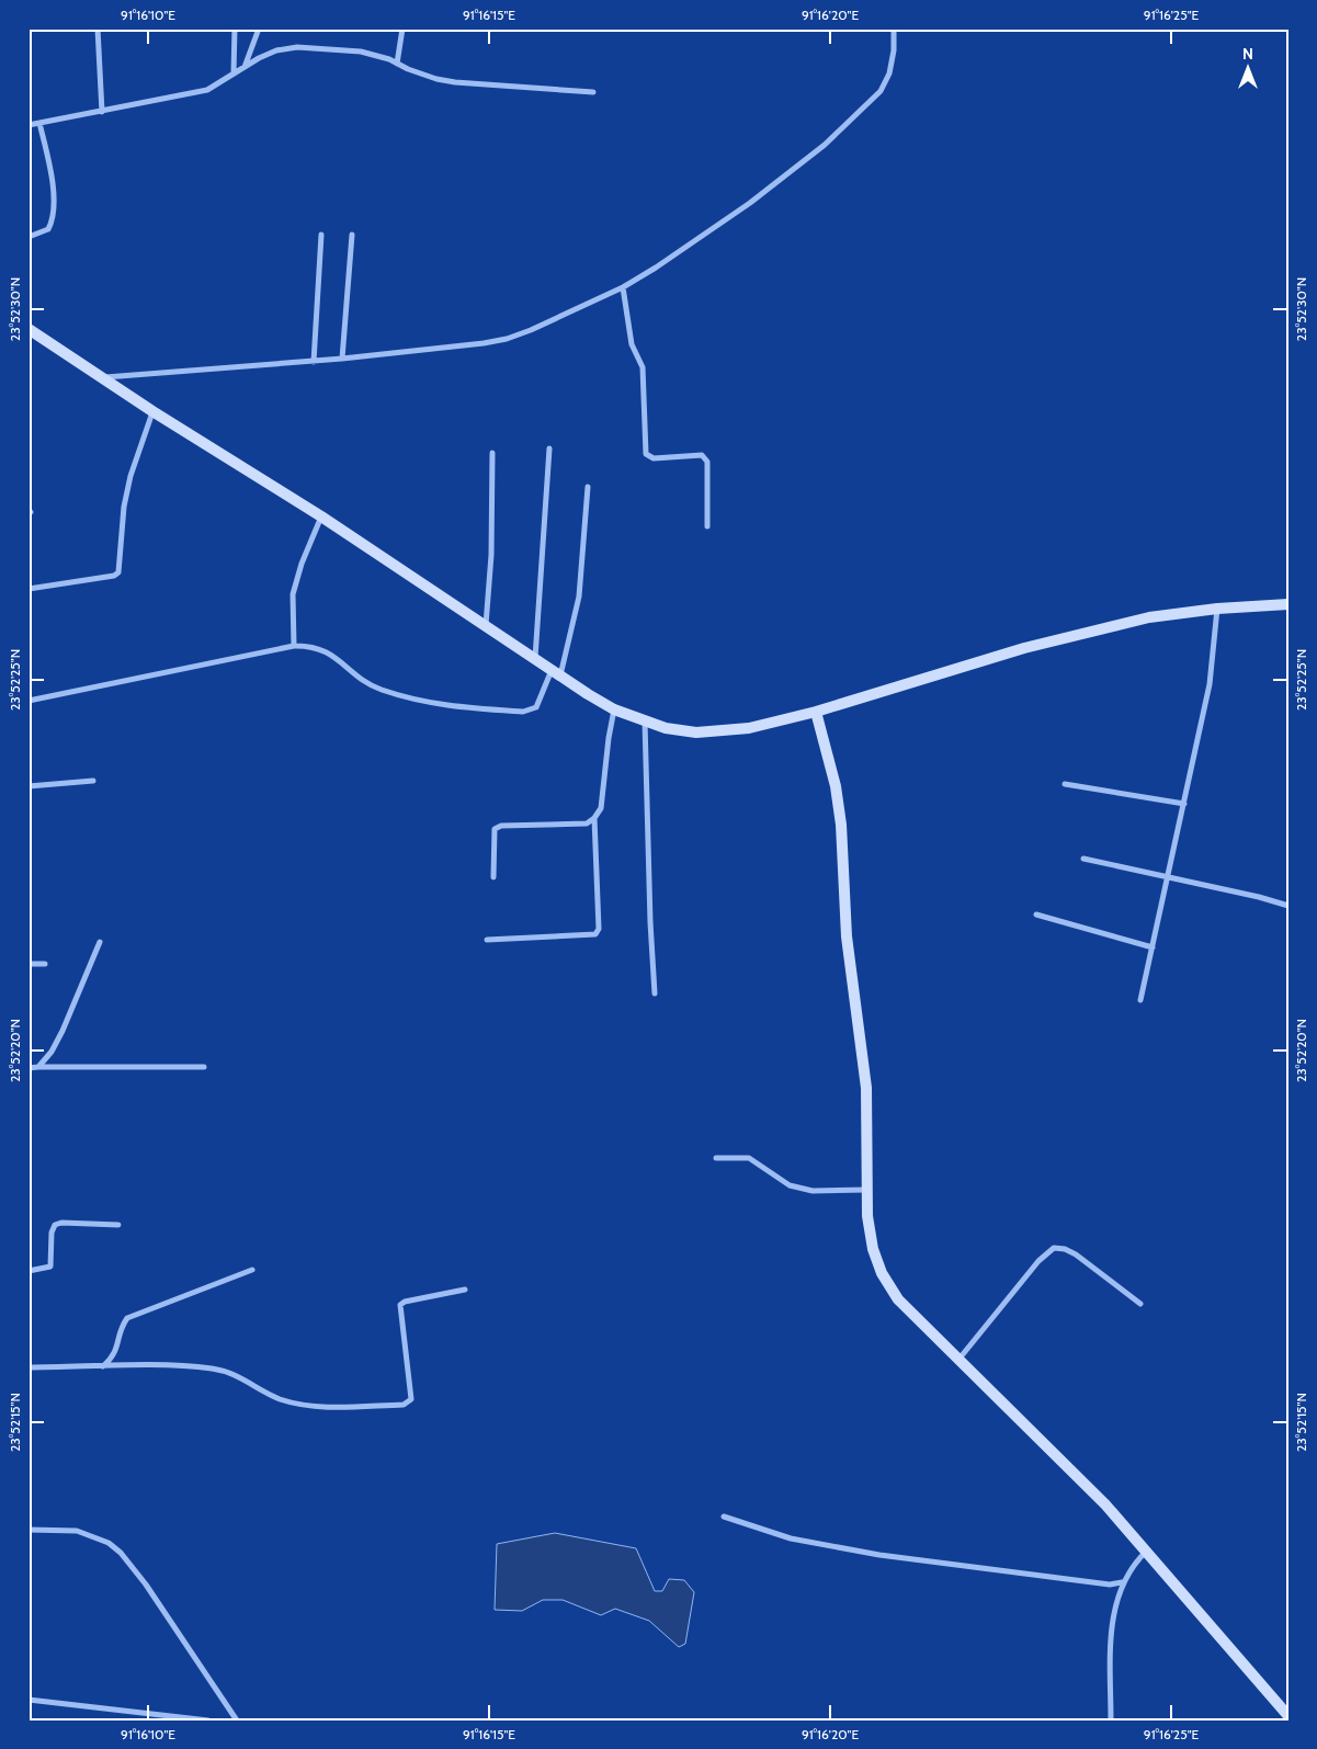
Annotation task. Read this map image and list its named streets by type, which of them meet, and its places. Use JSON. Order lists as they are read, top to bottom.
{
  "north": "top",
  "coordinates": [
    "91°16'10\"E",
    "91°16'15\"E",
    "91°16'20\"E",
    "91°16'25\"E",
    "23°52'30\"N",
    "23°52'25\"N",
    "23°52'20\"N",
    "23°52'15\"N"
  ]
}
